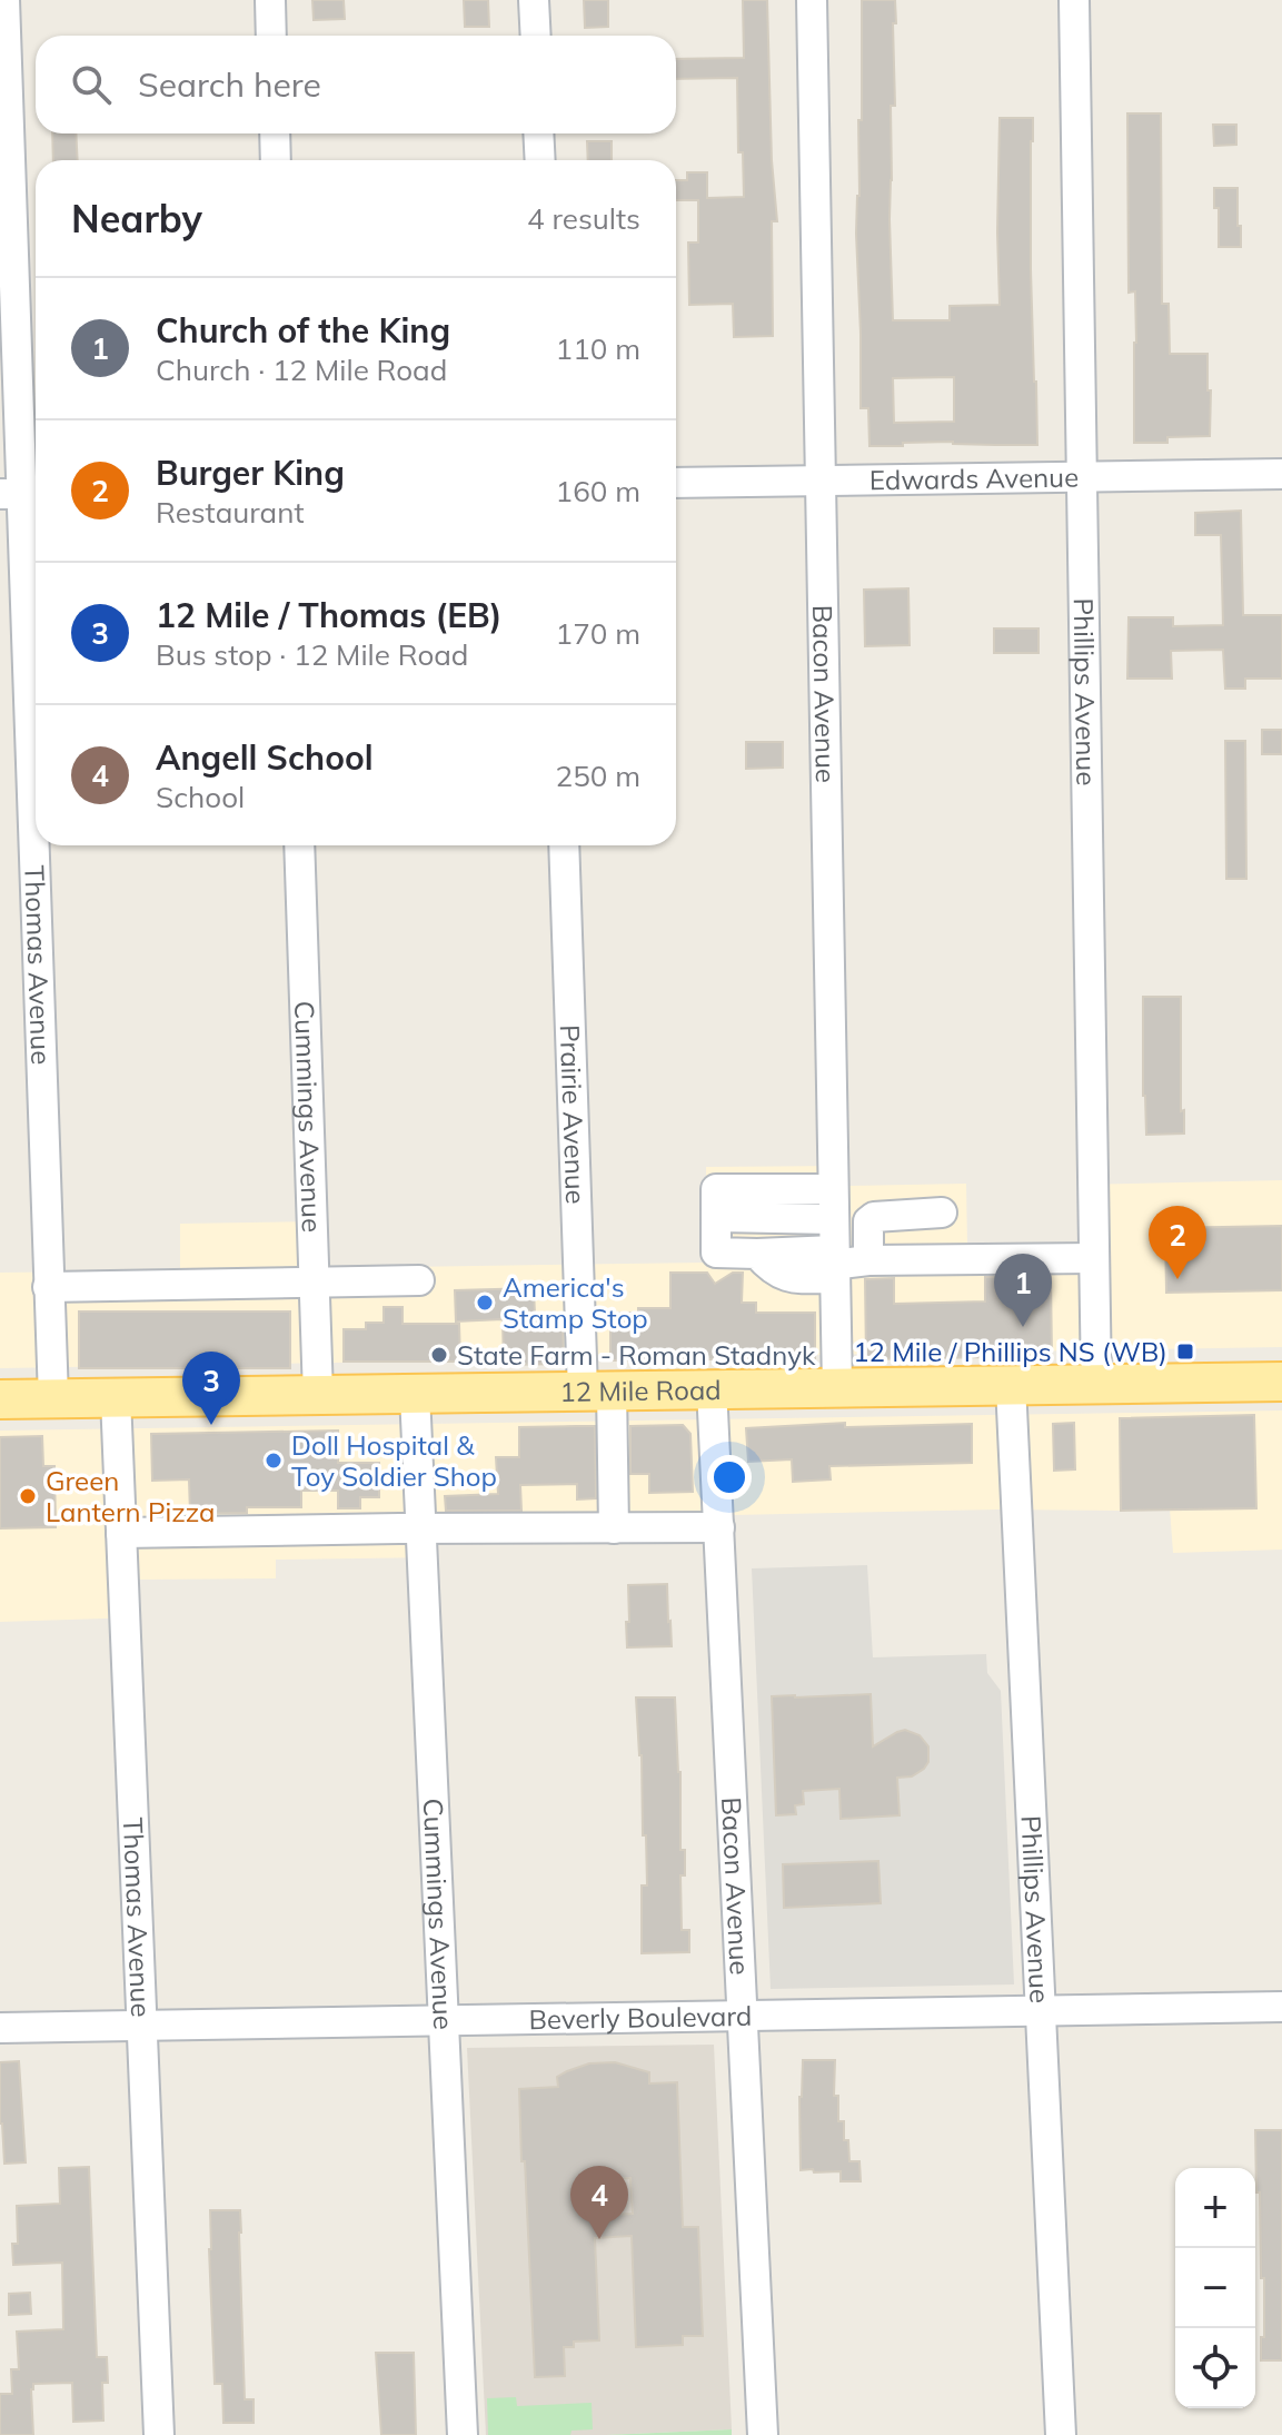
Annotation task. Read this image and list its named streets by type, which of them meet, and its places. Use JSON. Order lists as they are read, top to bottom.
{
  "streets": {
    "main road": ["12 Mile Road"],
    "street": [
      "Edwards Avenue",
      "Phillips Avenue",
      "Bacon Avenue",
      "Thomas Avenue",
      "Prairie Avenue",
      "Cummings Avenue",
      "Beverly Boulevard"
    ]
  },
  "crossings": [
    ["Edwards Avenue", "Phillips Avenue"],
    ["Edwards Avenue", "Bacon Avenue"],
    ["Phillips Avenue", "12 Mile Road"],
    ["Phillips Avenue", "Beverly Boulevard"],
    ["Bacon Avenue", "12 Mile Road"],
    ["Bacon Avenue", "Beverly Boulevard"],
    ["Thomas Avenue", "12 Mile Road"],
    ["Thomas Avenue", "Beverly Boulevard"],
    ["Prairie Avenue", "12 Mile Road"],
    ["Cummings Avenue", "12 Mile Road"],
    ["Cummings Avenue", "Beverly Boulevard"]
  ],
  "places": {
    "other": [
      "America's Stamp Stop",
      "State Farm - Roman Stadnyk",
      "Doll Hospital & Toy Soldier Shop",
      "Green Lantern Pizza"
    ],
    "transit": ["12 Mile / Phillips NS (WB)"]
  },
  "page": {
    "search": "Search here",
    "heading": ["Nearby", "4 results"],
    "list": [
      {
        "mark": "1",
        "name": "Church of the King",
        "note": "Church · 12 Mile Road",
        "value": "110 m"
      },
      {
        "mark": "2",
        "name": "Burger King",
        "note": "Restaurant",
        "value": "160 m"
      },
      {
        "mark": "3",
        "name": "12 Mile / Thomas (EB)",
        "note": "Bus stop · 12 Mile Road",
        "value": "170 m"
      },
      {
        "mark": "4",
        "name": "Angell School",
        "note": "School",
        "value": "250 m"
      }
    ],
    "pins": [
      "2",
      "1",
      "3",
      "4"
    ],
    "map_buttons": ["+", "−"]
  }
}
